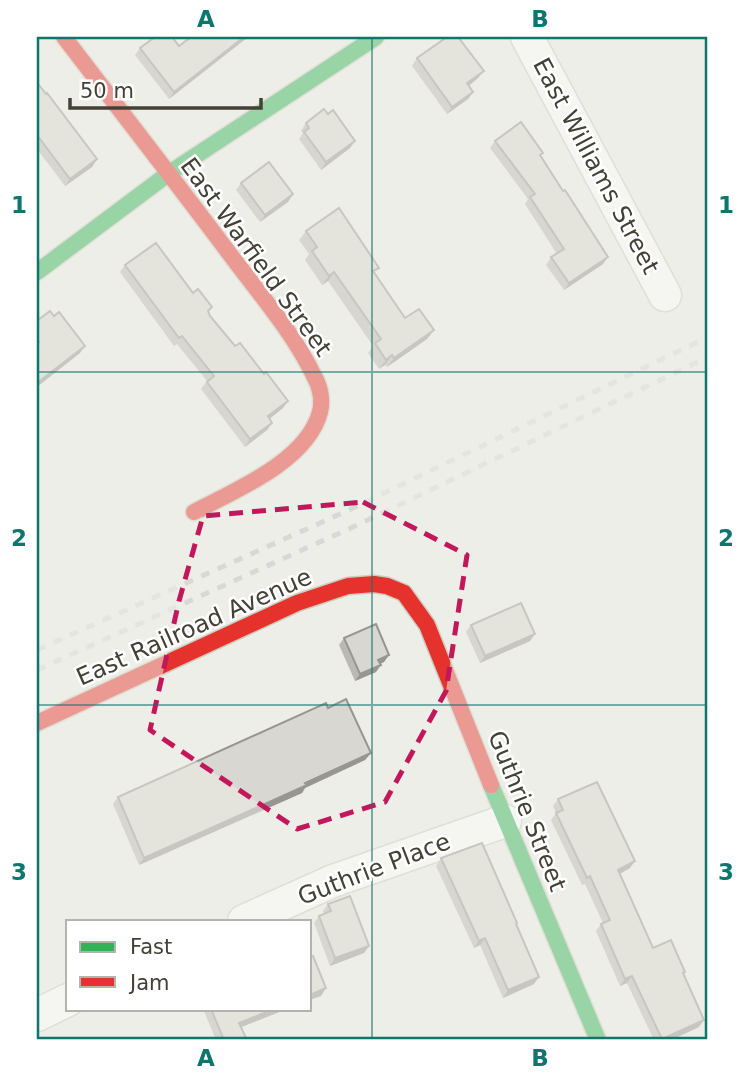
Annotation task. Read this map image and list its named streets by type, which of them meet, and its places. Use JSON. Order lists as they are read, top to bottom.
{
  "streets": {
    "street": [
      "East Williams Street",
      "East Warfield Street",
      "East Railroad Avenue",
      "Guthrie Street",
      "Guthrie Place"
    ]
  },
  "crossings": [
    ["East Railroad Avenue", "Guthrie Street"],
    ["Guthrie Street", "Guthrie Place"]
  ],
  "legend": ["Fast", "Jam"],
  "scale_bar": "50 m",
  "grid": {
    "columns": ["A", "B"],
    "rows": ["1", "2", "3"]
  }
}
